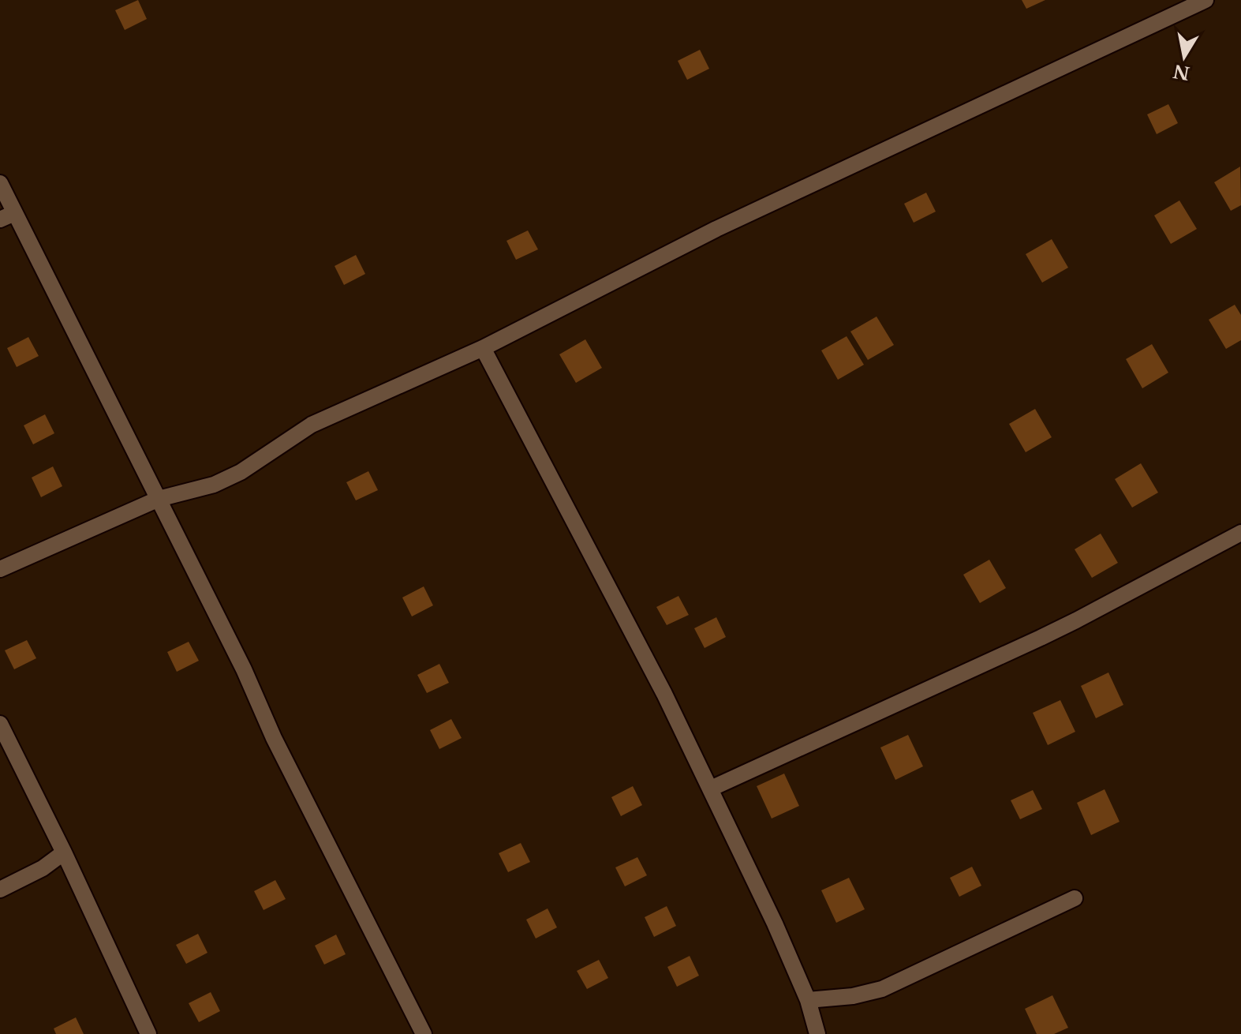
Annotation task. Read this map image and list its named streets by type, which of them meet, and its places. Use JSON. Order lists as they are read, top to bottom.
{
  "north": "bottom"
}
